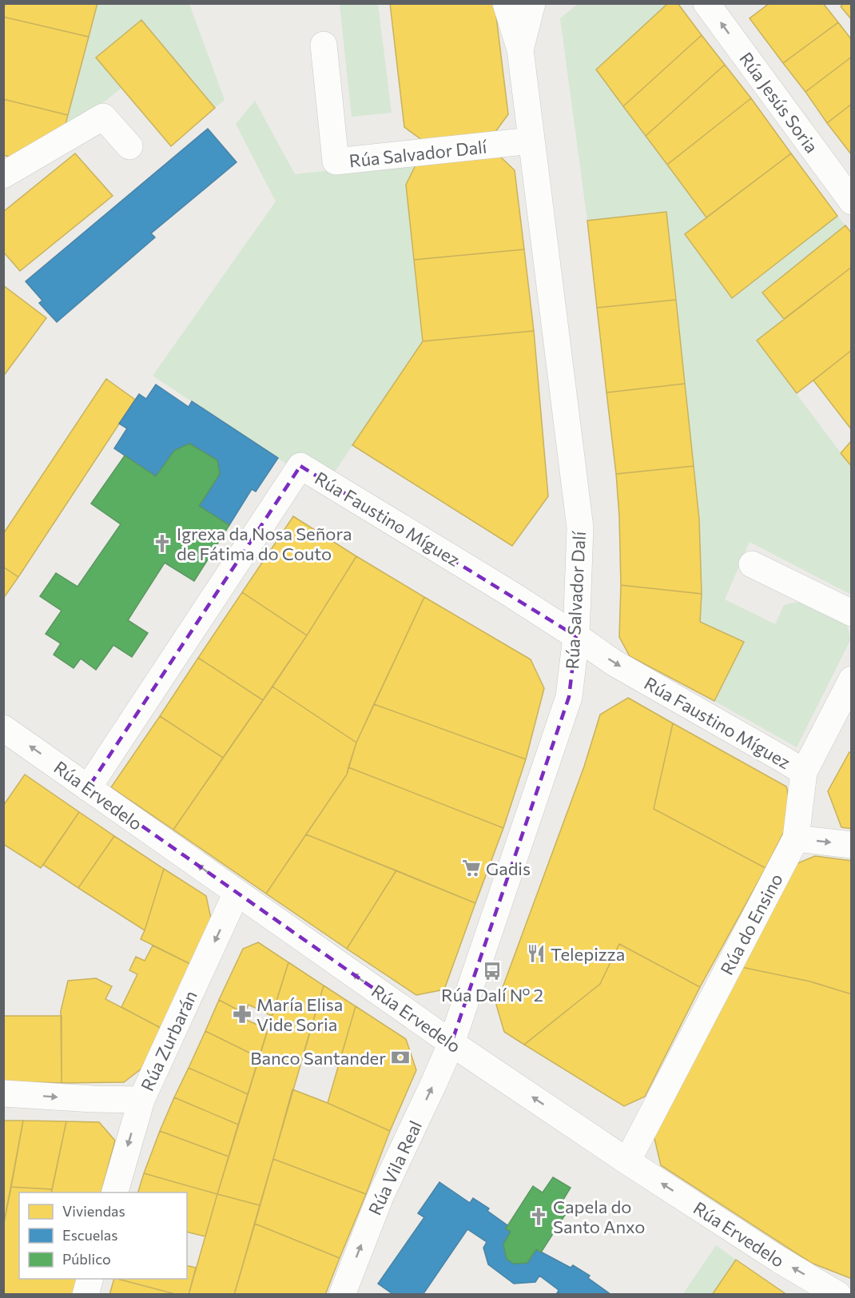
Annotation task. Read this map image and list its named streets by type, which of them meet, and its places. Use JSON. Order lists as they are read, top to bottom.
{
  "streets": {
    "street": [
      "Rúa Jesús Soria",
      "Rúa Salvador Dalí",
      "Rúa Faustino Míguez",
      "Rúa Ervedelo",
      "Rúa do Ensino",
      "Rúa Zurbarán",
      "Rúa Vila Real"
    ]
  },
  "crossings": [
    ["Rúa Salvador Dalí", "Rúa Faustino Míguez"],
    ["Rúa Salvador Dalí", "Rúa Ervedelo"],
    ["Rúa Salvador Dalí", "Rúa Vila Real"],
    ["Rúa Faustino Míguez", "Rúa Ervedelo"],
    ["Rúa Faustino Míguez", "Rúa do Ensino"],
    ["Rúa Ervedelo", "Rúa do Ensino"],
    ["Rúa Ervedelo", "Rúa Zurbarán"],
    ["Rúa Ervedelo", "Rúa Vila Real"]
  ],
  "one_way": [
    "Rúa Jesús Soria",
    "Rúa Ervedelo",
    "Rúa Zurbarán",
    "Rúa Vila Real"
  ],
  "places": {
    "church": ["Igrexa da Nosa Señora de Fátima do Couto", "Capela do Santo Anxo"],
    "supermarket": ["Gadis"],
    "restaurant": ["Telepizza"],
    "bus stop": ["Rúa Dalí Nº 2"],
    "pharmacy": ["María Elisa Vide Soria"],
    "bank": ["Banco Santander"]
  },
  "legend": ["Viviendas", "Escuelas", "Público"]
}
